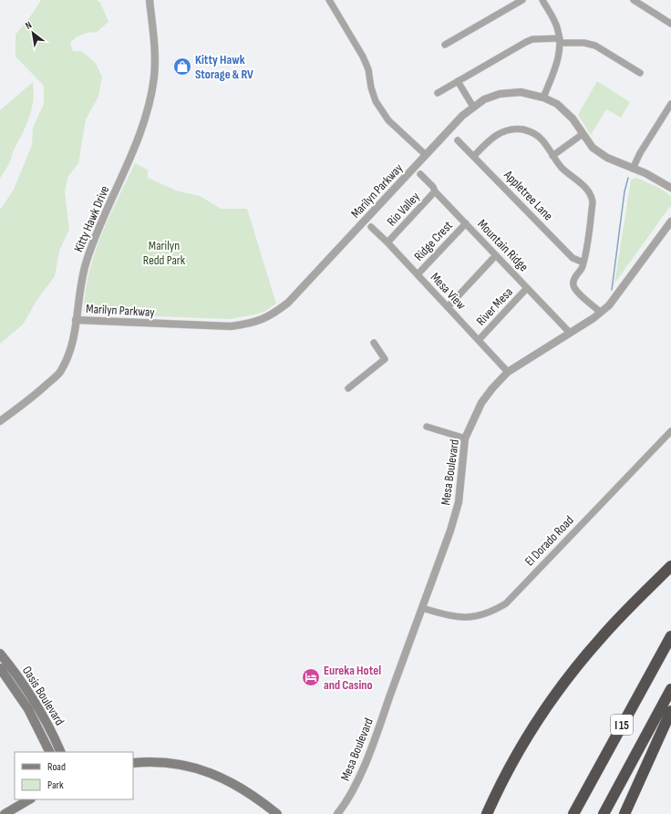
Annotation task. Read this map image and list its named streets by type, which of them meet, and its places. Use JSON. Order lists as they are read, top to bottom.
{
  "streets": {
    "highway": ["I 15"],
    "main road": ["Oasis Boulevard"],
    "street": [
      "Marilyn Parkway",
      "Appletree Lane",
      "Rio Valley",
      "Kitty Hawk Drive",
      "Ridge Crest",
      "Mountain Ridge",
      "Mesa View",
      "River Mesa",
      "Mesa Boulevard",
      "El Dorado Road"
    ]
  },
  "crossings": [
    ["Marilyn Parkway", "Kitty Hawk Drive"],
    ["Rio Valley", "Mountain Ridge"],
    ["Rio Valley", "Mesa View"],
    ["Ridge Crest", "Mountain Ridge"],
    ["Ridge Crest", "Mesa View"],
    ["Mountain Ridge", "River Mesa"],
    ["Mountain Ridge", "Mesa Boulevard"],
    ["Mesa View", "River Mesa"],
    ["Mesa View", "Mesa Boulevard"],
    ["Mesa Boulevard", "El Dorado Road"]
  ],
  "parks": ["Marilyn Redd Park"],
  "places": {
    "shop": ["Kitty Hawk Storage & RV"],
    "hotel": ["Eureka Hotel and Casino"]
  },
  "legend": ["Road", "Park"],
  "north": "top left"
}
